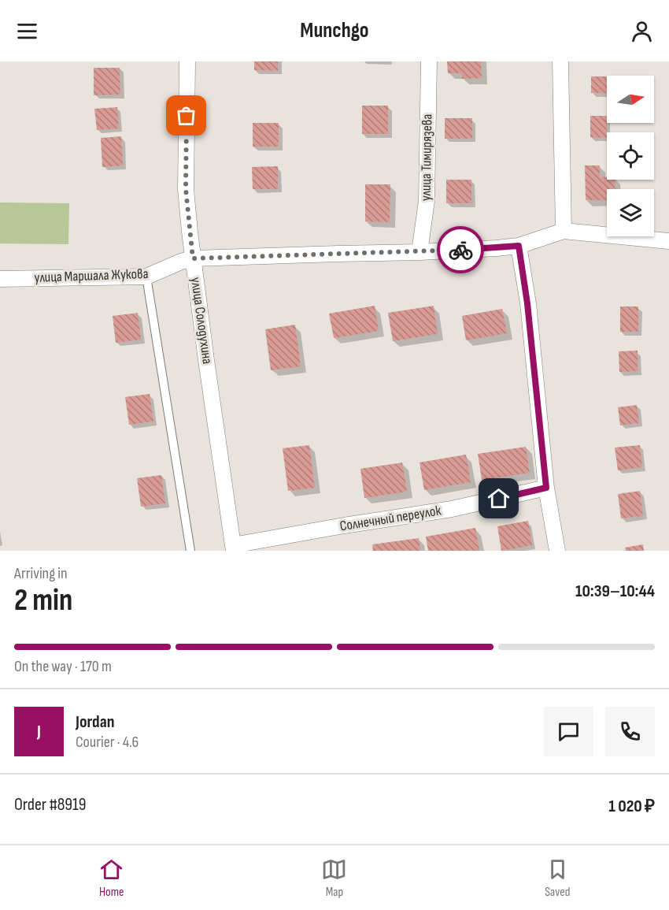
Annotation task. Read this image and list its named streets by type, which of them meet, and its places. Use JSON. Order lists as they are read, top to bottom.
{
  "streets": {
    "street": [
      "улица Тимирязева",
      "улица Маршала Жукова",
      "улица Солодухина",
      "Солнечный переулок"
    ]
  },
  "crossings": [
    ["улица Тимирязева", "улица Маршала Жукова"],
    ["улица Маршала Жукова", "улица Солодухина"],
    ["улица Солодухина", "Солнечный переулок"]
  ],
  "north": "right",
  "page": {
    "header": "Munchgo",
    "heading": ["2 min", "Arriving in", "10:39–10:44"],
    "panel": [
      "Jordan",
      "Courier · 4.6",
      "Order #8919",
      "1 020 ₽"
    ],
    "bar": "On the way · 170 m",
    "round": "J",
    "tabs": ["Home", "Map", "Saved"]
  }
}
